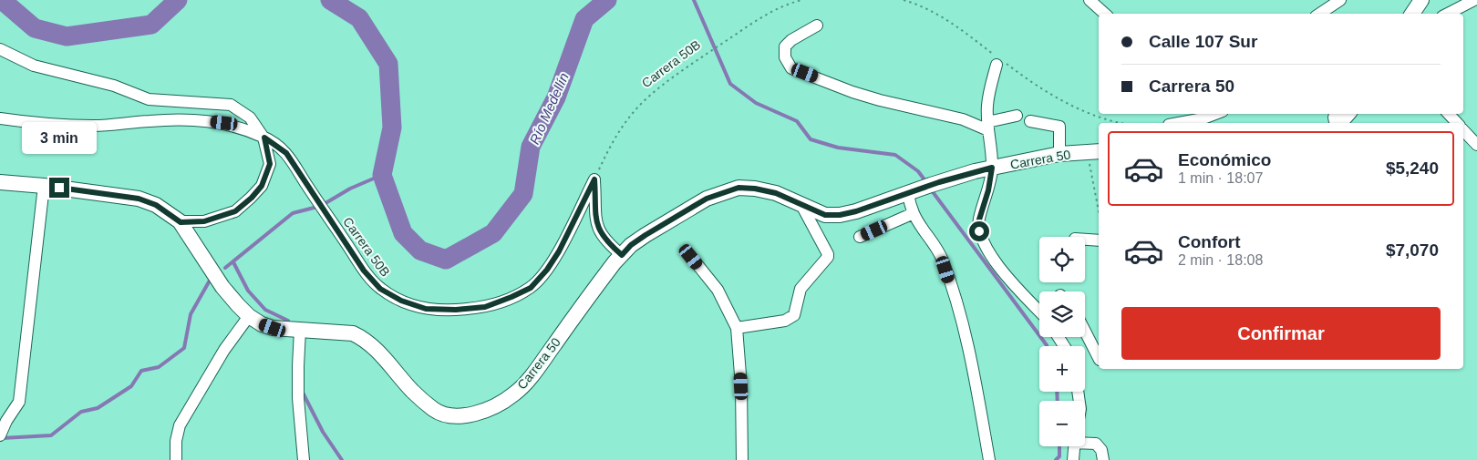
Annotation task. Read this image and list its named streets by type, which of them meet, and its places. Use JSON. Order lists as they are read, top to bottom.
{
  "streets": {
    "main road": ["Carrera 50"],
    "street": ["Carrera 50B"]
  },
  "water": ["Río Medellín"],
  "page": {
    "banner": ["Calle 107 Sur", "Carrera 50"],
    "bubble": "3 min",
    "list": [
      {
        "name": "Económico",
        "note": "1 min · 18:07",
        "value": "$5,240"
      },
      {
        "name": "Confort",
        "note": "2 min · 18:08",
        "value": "$7,070"
      }
    ],
    "map_buttons": ["+", "−"],
    "buttons": "Confirmar"
  }
}
